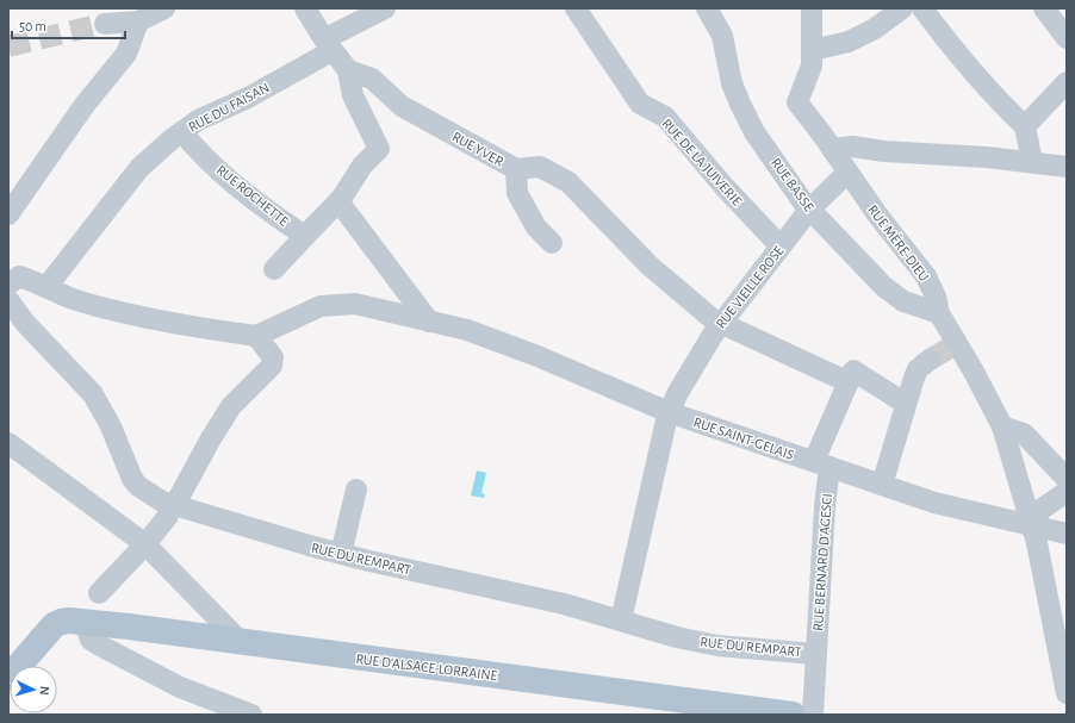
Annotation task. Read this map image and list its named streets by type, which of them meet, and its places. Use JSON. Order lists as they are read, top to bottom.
{
  "streets": {
    "main road": ["RUE D'ALSACE-LORRAINE"],
    "street": [
      "RUE DU FAISAN",
      "RUE YVER",
      "RUE DE LA JUIVERIE",
      "RUE BASSE",
      "RUE ROCHETTE",
      "RUE MÈRE-DIEU",
      "RUE VIEILLE ROSE",
      "RUE SAINT-GELAIS",
      "RUE DU REMPART",
      "RUE BERNARD D'AGESCI"
    ]
  },
  "crossings": [
    ["RUE DU FAISAN", "RUE YVER"],
    ["RUE DU FAISAN", "RUE ROCHETTE"],
    ["RUE YVER", "RUE VIEILLE ROSE"],
    ["RUE YVER", "RUE BERNARD D'AGESCI"],
    ["RUE DE LA JUIVERIE", "RUE VIEILLE ROSE"],
    ["RUE BASSE", "RUE MÈRE-DIEU"],
    ["RUE BASSE", "RUE VIEILLE ROSE"],
    ["RUE MÈRE-DIEU", "RUE VIEILLE ROSE"],
    ["RUE MÈRE-DIEU", "RUE SAINT-GELAIS"],
    ["RUE VIEILLE ROSE", "RUE SAINT-GELAIS"],
    ["RUE VIEILLE ROSE", "RUE DU REMPART"],
    ["RUE SAINT-GELAIS", "RUE BERNARD D'AGESCI"],
    ["RUE DU REMPART", "RUE BERNARD D'AGESCI"]
  ],
  "scale_bar": "50 m",
  "north": "right"
}
